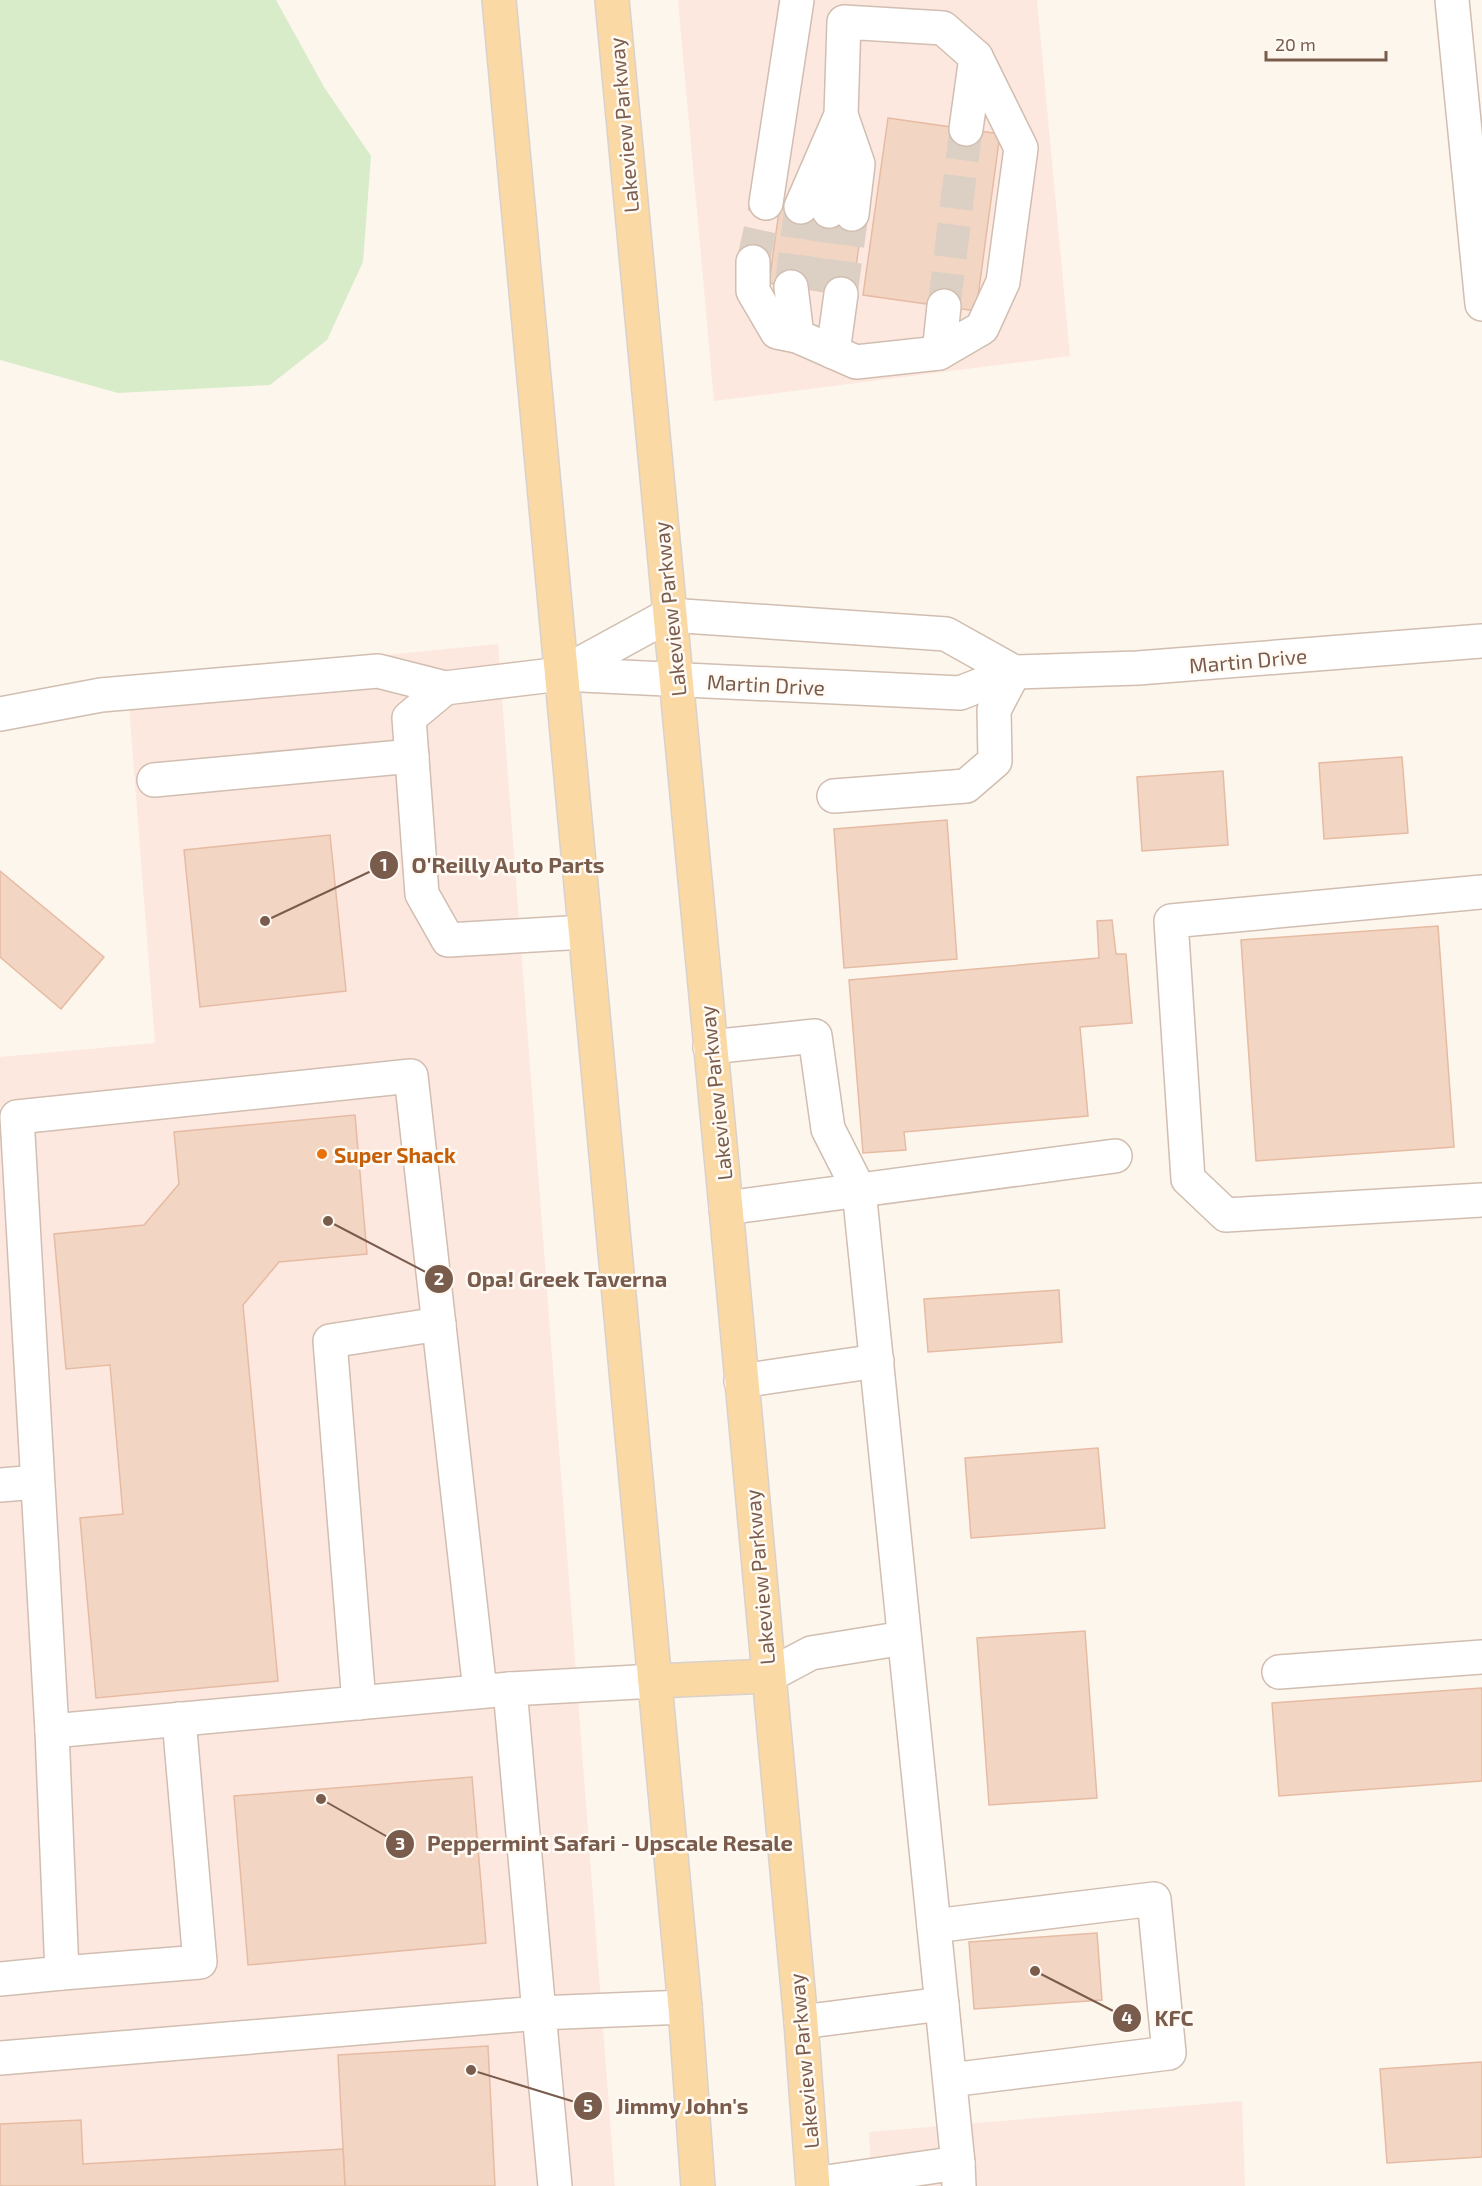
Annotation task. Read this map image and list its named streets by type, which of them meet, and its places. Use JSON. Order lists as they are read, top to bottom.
{
  "streets": {
    "main road": ["Lakeview Parkway"],
    "street": ["Martin Drive"]
  },
  "crossings": [
    ["Lakeview Parkway", "Martin Drive"]
  ],
  "places": [
    "O'Reilly Auto Parts",
    "Super Shack",
    "Opa! Greek Taverna",
    "Peppermint Safari - Upscale Resale",
    "KFC",
    "Jimmy John's"
  ],
  "scale_bar": "20 m"
}
